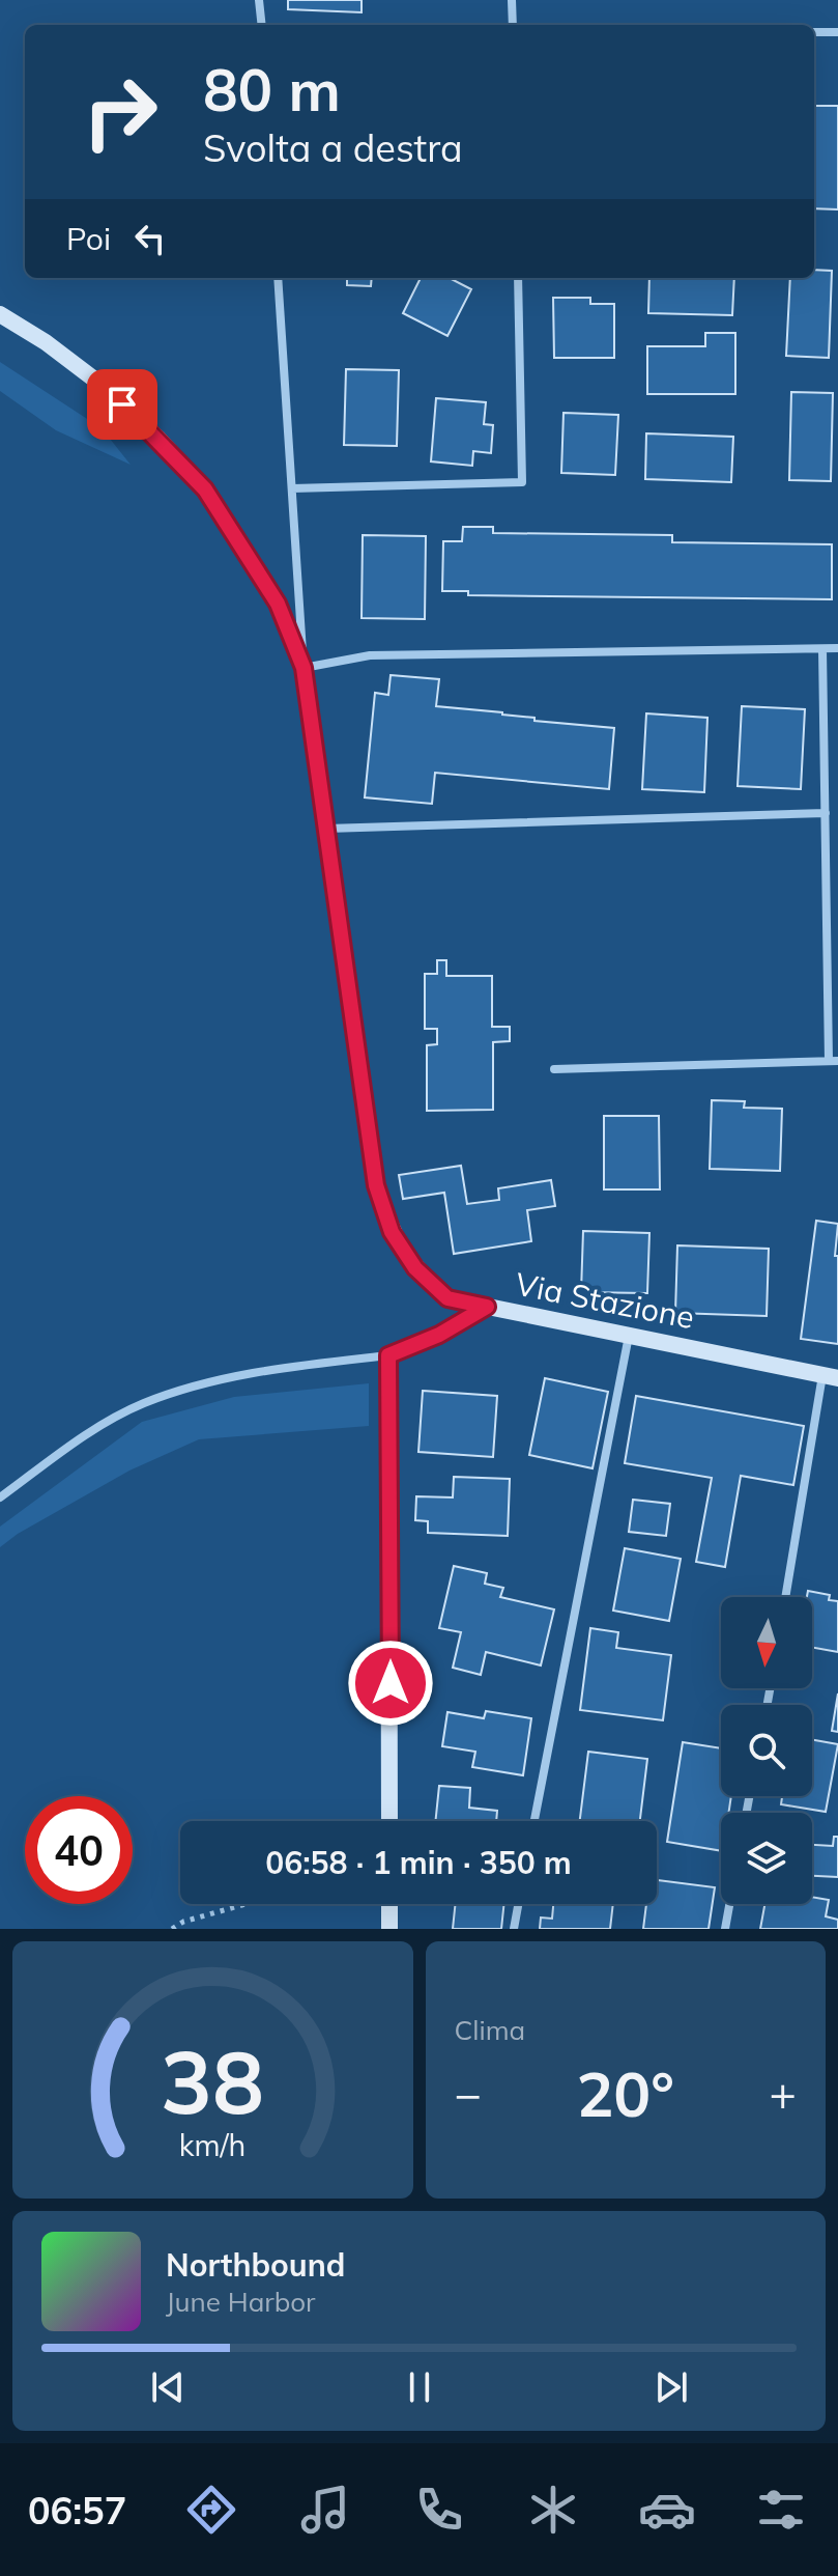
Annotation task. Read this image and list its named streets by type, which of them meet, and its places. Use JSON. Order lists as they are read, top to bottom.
{
  "streets": {
    "street": ["Via Stazione"]
  },
  "north": "bottom",
  "page": {
    "turn": ["80 m", "Svolta a destra"],
    "then": "Poi",
    "limit": "40",
    "trip": "06:58 · 1 min · 350 m",
    "tile": "Clima",
    "heat": ["−", "20°", "+"],
    "song": ["Northbound", "June Harbor"],
    "tabs": "06:57",
    "gauge": ["38", "km/h"]
  }
}
